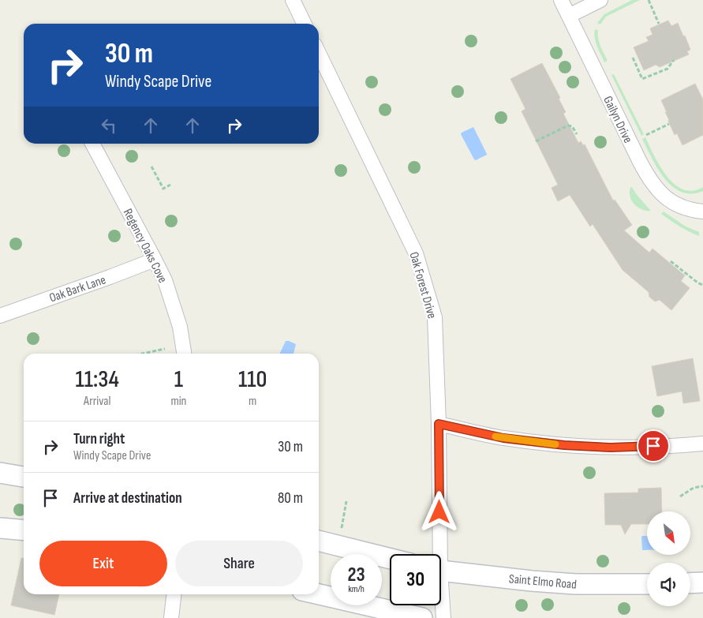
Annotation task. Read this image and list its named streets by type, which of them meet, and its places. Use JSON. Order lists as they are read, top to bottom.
{
  "streets": {
    "main road": ["Saint Elmo Road"],
    "street": [
      "Gailyn Drive",
      "Regency Oaks Cove",
      "Oak Forest Drive",
      "Oak Bark Lane"
    ]
  },
  "crossings": [
    ["Regency Oaks Cove", "Oak Bark Lane"]
  ],
  "north": "bottom right",
  "page": {
    "turn": ["30 m", "Windy Scape Drive"],
    "eta": [
      "11:34",
      "Arrival",
      "1",
      "min",
      "110",
      "m"
    ],
    "list": [
      {
        "name": "Turn right",
        "note": "Windy Scape Drive",
        "value": "30 m"
      },
      {
        "name": "Arrive at destination",
        "value": "80 m"
      }
    ],
    "buttons": ["Exit", "Share"],
    "speed": "23 km/h",
    "limit": "30"
  }
}
